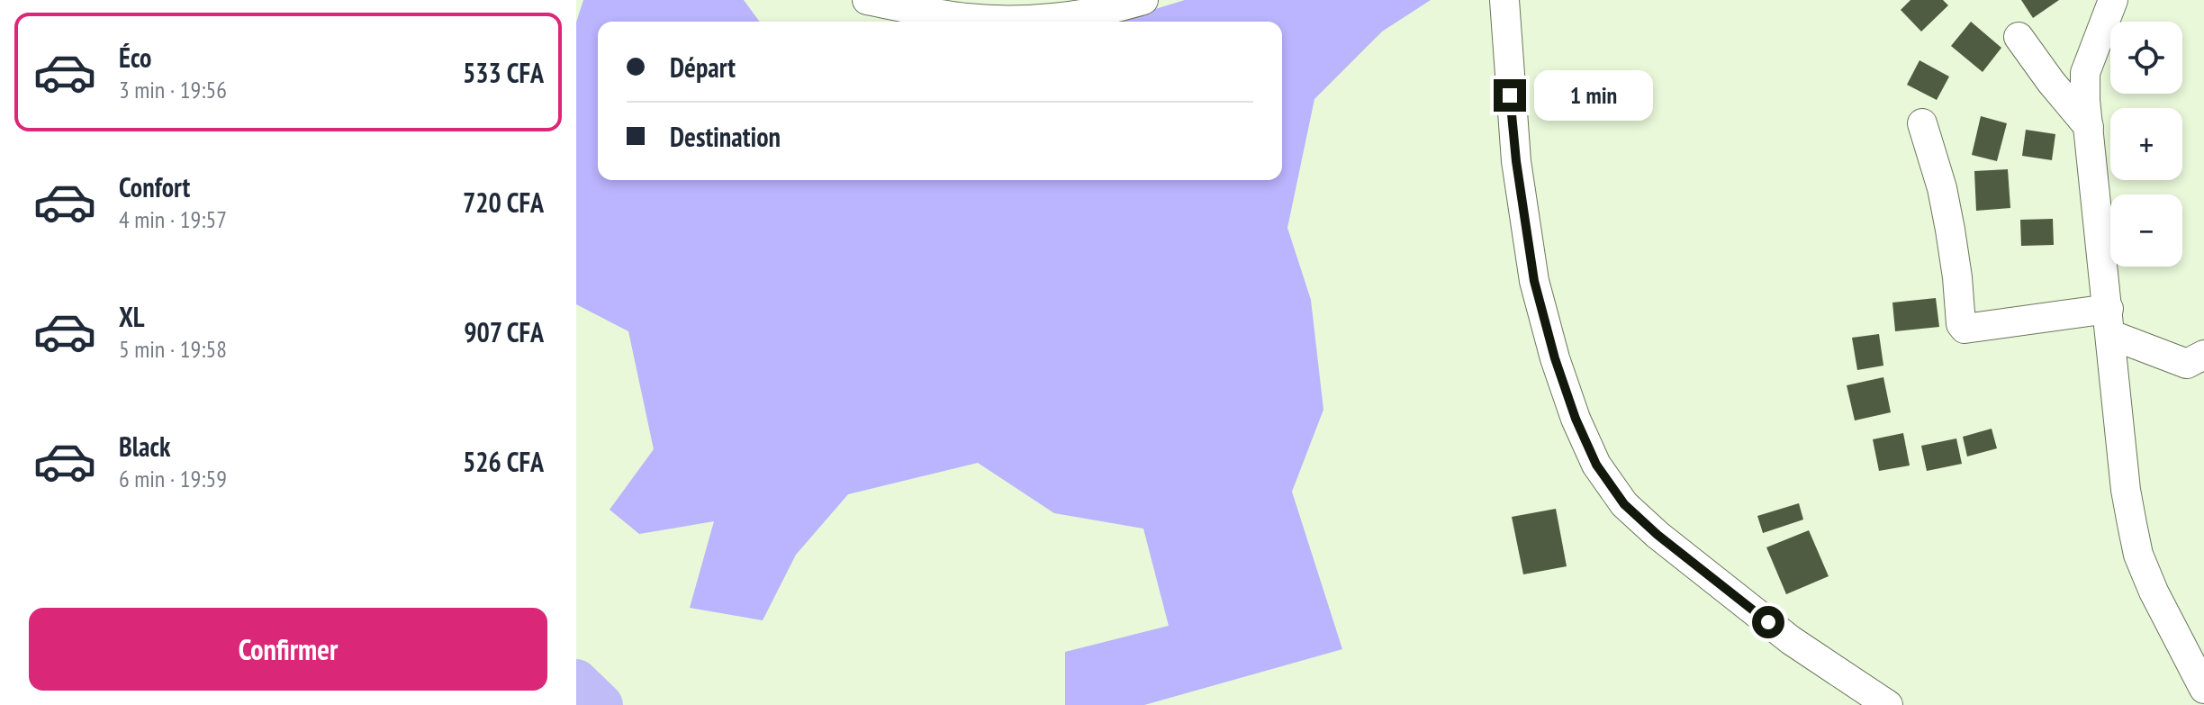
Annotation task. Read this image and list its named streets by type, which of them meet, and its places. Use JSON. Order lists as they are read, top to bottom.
{
  "page": {
    "list": [
      {
        "name": "Éco",
        "note": "3 min · 19:56",
        "value": "533 CFA"
      },
      {
        "name": "Confort",
        "note": "4 min · 19:57",
        "value": "720 CFA"
      },
      {
        "name": "XL",
        "note": "5 min · 19:58",
        "value": "907 CFA"
      },
      {
        "name": "Black",
        "note": "6 min · 19:59",
        "value": "526 CFA"
      }
    ],
    "map_buttons": ["+", "−"],
    "banner": ["Départ", "Destination"],
    "bubble": "1 min",
    "buttons": "Confirmer"
  }
}
